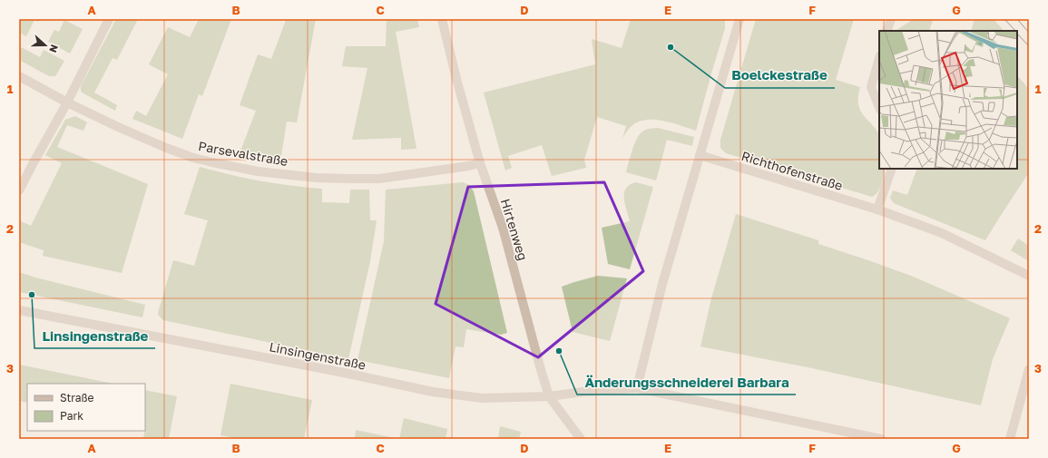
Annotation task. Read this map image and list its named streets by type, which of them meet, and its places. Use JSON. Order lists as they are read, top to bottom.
{
  "streets": {
    "street": [
      "Parsevalstraße",
      "Richthofenstraße",
      "Hirtenweg",
      "Linsingenstraße"
    ]
  },
  "crossings": [
    ["Parsevalstraße", "Hirtenweg"],
    ["Hirtenweg", "Linsingenstraße"]
  ],
  "places": ["Boelckestraße", "Linsingenstraße", "Änderungsschneiderei Barbara"],
  "legend": ["Straße", "Park"],
  "north": "right",
  "grid": {
    "columns": [
      "A",
      "B",
      "C",
      "D",
      "E",
      "F",
      "G"
    ],
    "rows": ["1", "2", "3"]
  }
}
